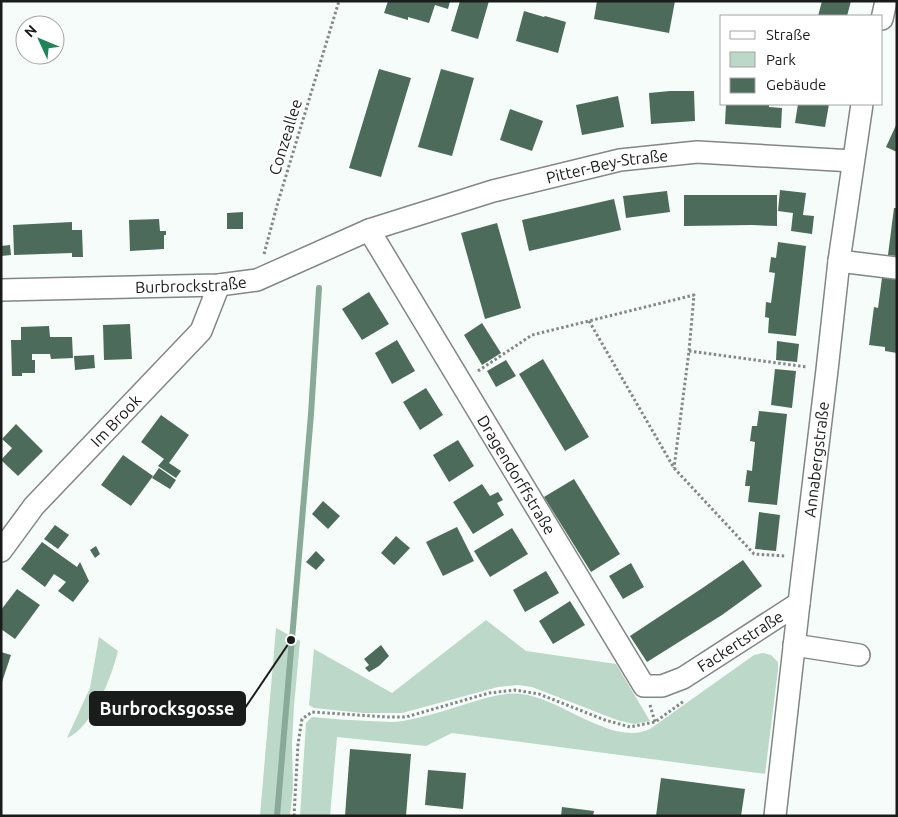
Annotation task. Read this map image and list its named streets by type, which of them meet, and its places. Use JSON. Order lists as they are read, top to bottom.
{
  "streets": {
    "street": [
      "Pitter-Bey-Straße",
      "Burbrockstraße",
      "Im Brook",
      "Annabergstraße",
      "Dragendorffstraße",
      "Fackertstraße"
    ],
    "path": ["Conzeallee"]
  },
  "crossings": [
    ["Conzeallee", "Burbrockstraße"],
    ["Pitter-Bey-Straße", "Burbrockstraße"],
    ["Pitter-Bey-Straße", "Annabergstraße"],
    ["Pitter-Bey-Straße", "Dragendorffstraße"],
    ["Burbrockstraße", "Im Brook"],
    ["Burbrockstraße", "Dragendorffstraße"],
    ["Annabergstraße", "Fackertstraße"],
    ["Dragendorffstraße", "Fackertstraße"]
  ],
  "places": ["Burbrocksgosse"],
  "legend": ["Straße", "Park", "Gebäude"],
  "north": "top left"
}
